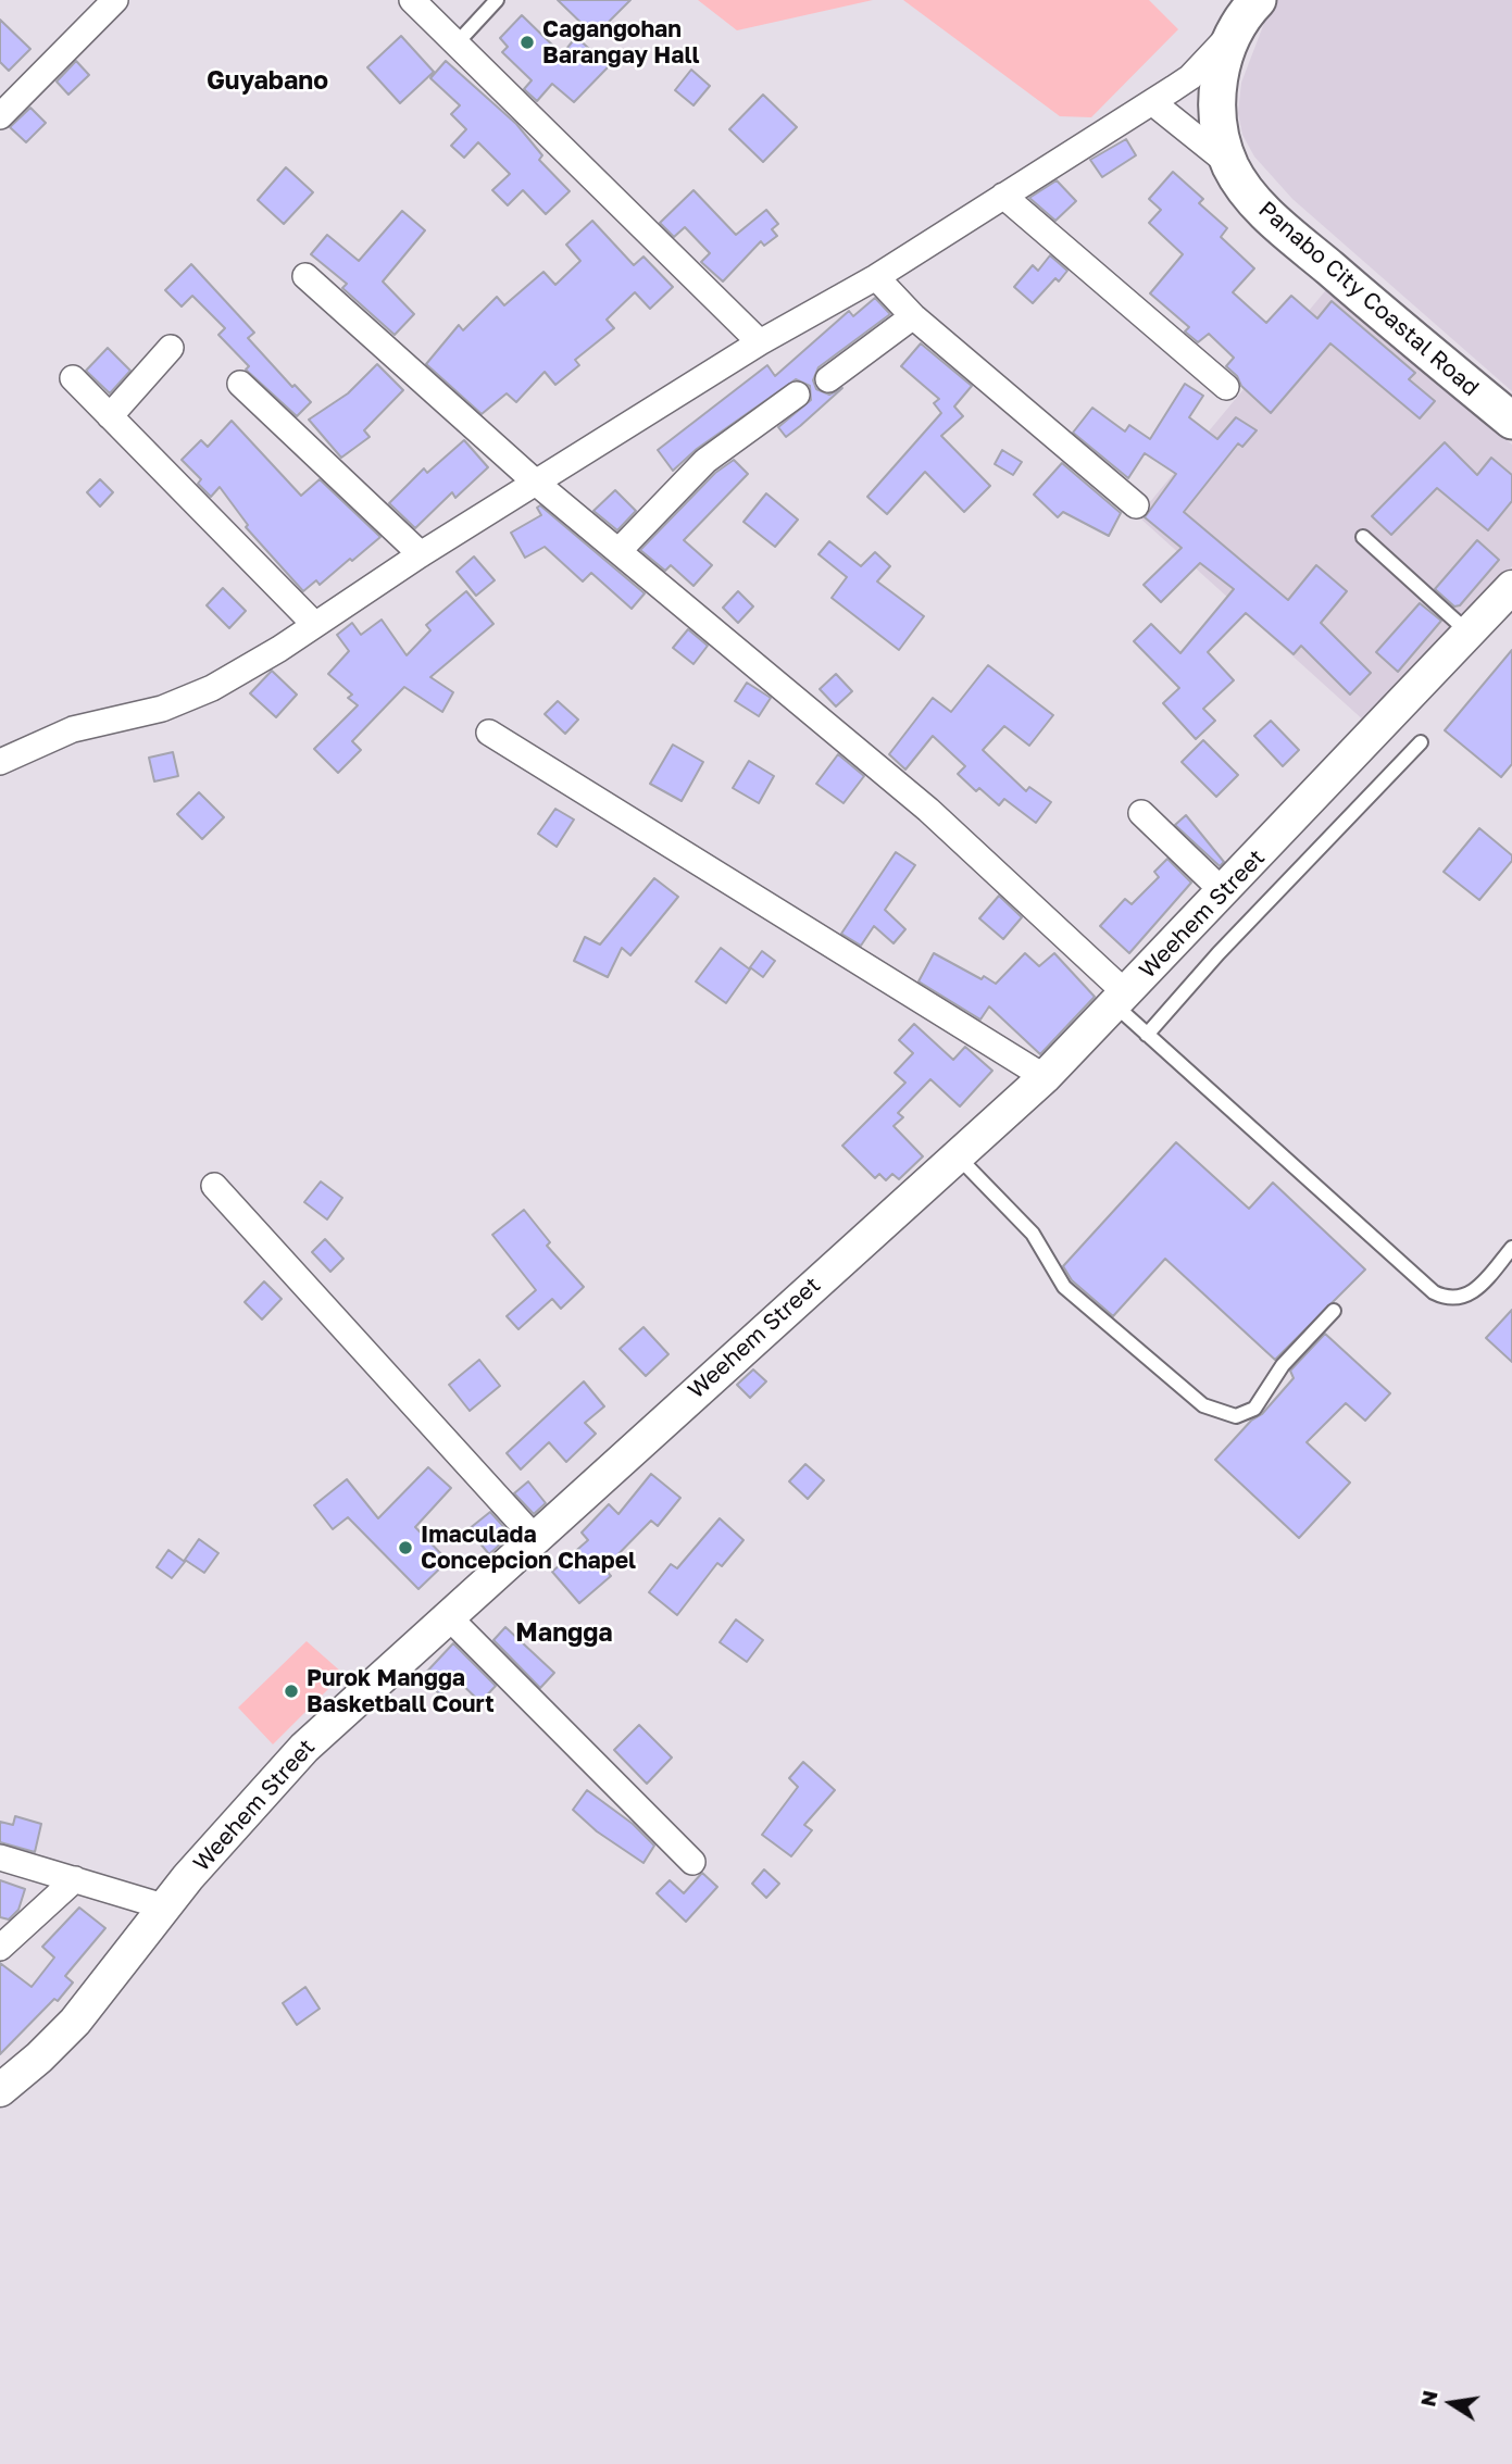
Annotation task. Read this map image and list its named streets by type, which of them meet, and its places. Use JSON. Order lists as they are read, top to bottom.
{
  "streets": {
    "main road": ["Panabo City Coastal Road"],
    "street": ["Weehem Street"]
  },
  "districts": ["Guyabano", "Mangga"],
  "places": ["Cagangohan Barangay Hall", "Imaculada Concepcion Chapel", "Purok Mangga Basketball Court"],
  "north": "left"
}
